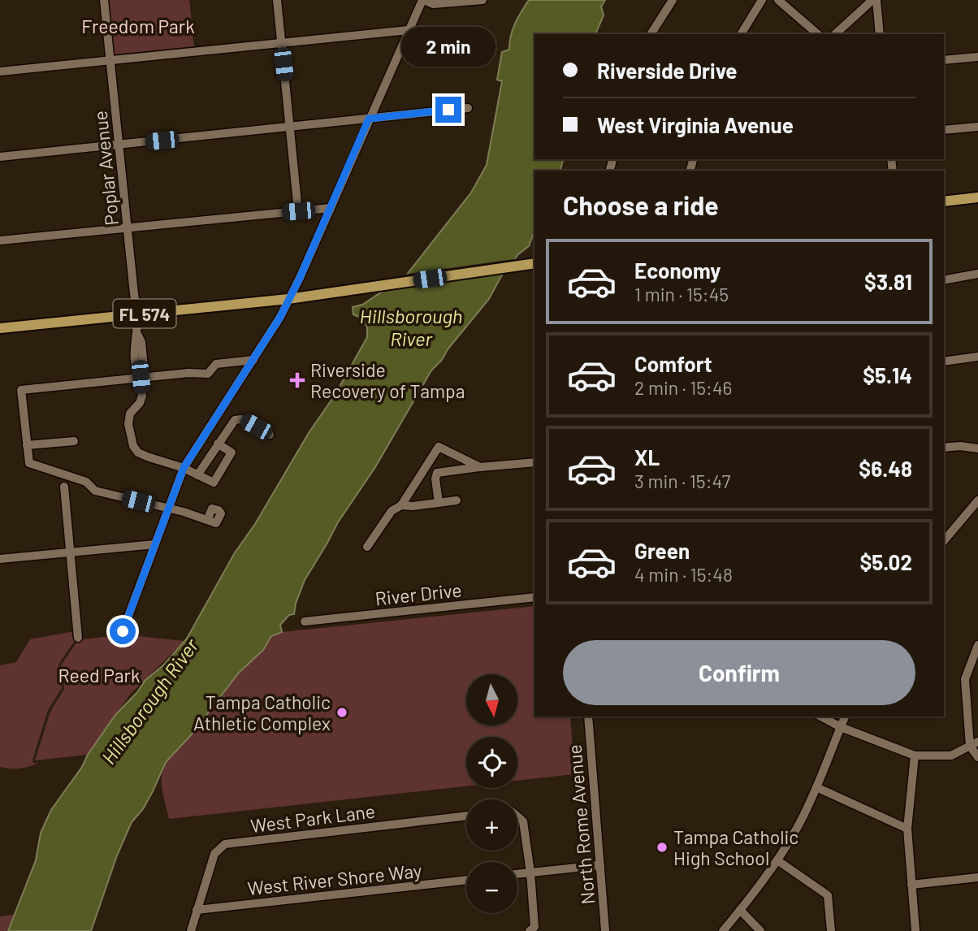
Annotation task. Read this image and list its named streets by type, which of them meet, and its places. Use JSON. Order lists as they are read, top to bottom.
{
  "streets": {
    "main road": ["FL 574"],
    "street": [
      "Poplar Avenue",
      "River Drive",
      "West Park Lane",
      "North Rome Avenue",
      "West River Shore Way"
    ]
  },
  "crossings": [
    ["Poplar Avenue", "FL 574"],
    ["West Park Lane", "West River Shore Way"]
  ],
  "water": ["Hillsborough River"],
  "parks": ["Freedom Park", "Reed Park"],
  "places": {
    "health": ["Riverside Recovery of Tampa"],
    "other": ["Tampa Catholic Athletic Complex", "Tampa Catholic High School"]
  },
  "north": "bottom",
  "page": {
    "bubble": "2 min",
    "banner": ["Riverside Drive", "West Virginia Avenue"],
    "heading": "Choose a ride",
    "list": [
      {
        "name": "Economy",
        "note": "1 min · 15:45",
        "value": "$3.81"
      },
      {
        "name": "Comfort",
        "note": "2 min · 15:46",
        "value": "$5.14"
      },
      {
        "name": "XL",
        "note": "3 min · 15:47",
        "value": "$6.48"
      },
      {
        "name": "Green",
        "note": "4 min · 15:48",
        "value": "$5.02"
      }
    ],
    "buttons": "Confirm",
    "map_buttons": ["+", "−"]
  }
}
